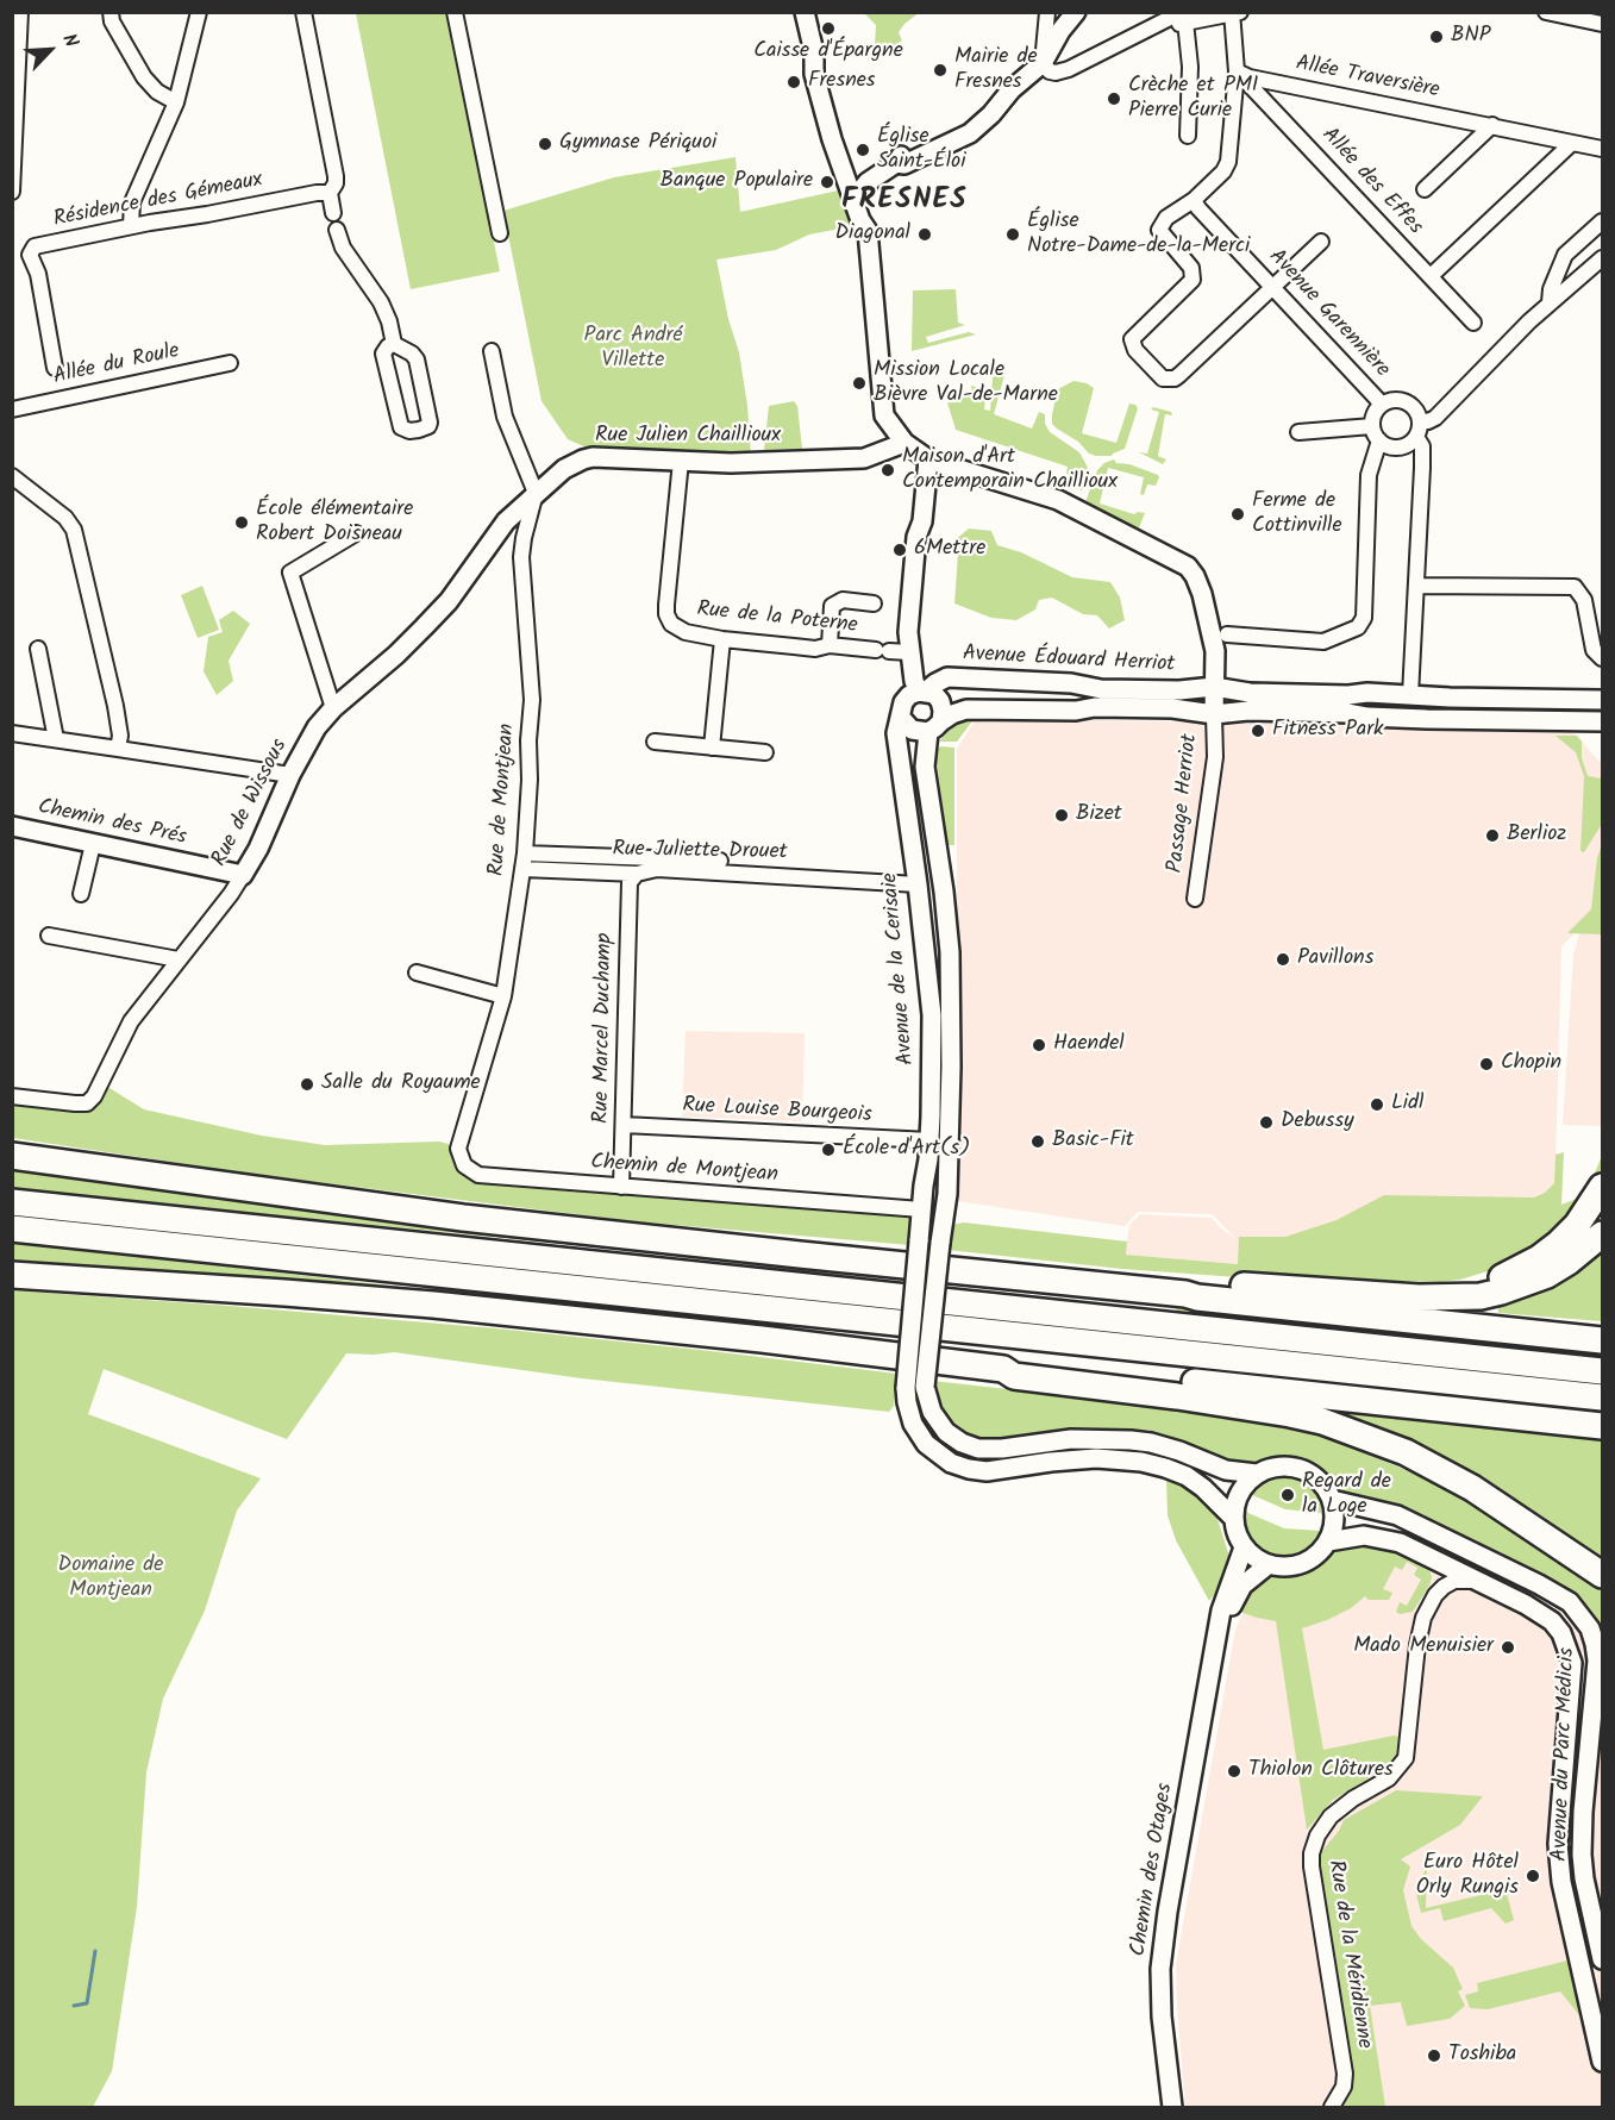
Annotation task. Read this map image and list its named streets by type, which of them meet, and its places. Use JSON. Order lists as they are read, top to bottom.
{
  "streets": {
    "street": [
      "Allée Traversière",
      "Allée des Effes",
      "Résidence des Gémeaux",
      "Avenue Garennière",
      "Allée du Roule",
      "Rue Julien Chaillioux",
      "Rue de la Poterne",
      "Avenue Édouard Herriot",
      "Rue de Montjean",
      "Rue de Wissous",
      "Passage Herriot",
      "Chemin des Prés",
      "Rue Juliette Drouet",
      "Avenue de la Cerisaie",
      "Rue Marcel Duchamp",
      "Rue Louise Bourgeois",
      "Chemin de Montjean",
      "Avenue du Parc Médicis",
      "Chemin des Otages",
      "Rue de la Méridienne"
    ]
  },
  "crossings": [
    ["Allée Traversière", "Allée des Effes"],
    ["Rue Julien Chaillioux", "Rue de la Poterne"],
    ["Rue Julien Chaillioux", "Rue de Montjean"],
    ["Rue Julien Chaillioux", "Rue de Wissous"],
    ["Avenue Édouard Herriot", "Passage Herriot"],
    ["Avenue Édouard Herriot", "Avenue de la Cerisaie"],
    ["Rue de Montjean", "Rue de Wissous"],
    ["Rue de Montjean", "Rue Juliette Drouet"],
    ["Rue de Montjean", "Chemin de Montjean"],
    ["Rue de Wissous", "Chemin des Prés"],
    ["Rue Juliette Drouet", "Avenue de la Cerisaie"],
    ["Rue Juliette Drouet", "Rue Marcel Duchamp"],
    ["Avenue de la Cerisaie", "Rue Louise Bourgeois"],
    ["Avenue de la Cerisaie", "Chemin de Montjean"],
    ["Avenue de la Cerisaie", "Avenue du Parc Médicis"],
    ["Avenue de la Cerisaie", "Chemin des Otages"],
    ["Rue Marcel Duchamp", "Rue Louise Bourgeois"],
    ["Rue Marcel Duchamp", "Chemin de Montjean"],
    ["Avenue du Parc Médicis", "Chemin des Otages"]
  ],
  "districts": ["FRESNES"],
  "parks": ["Parc André Villette", "Domaine de Montjean"],
  "places": [
    "Caisse d'Épargne",
    "BNP",
    "Mairie de Fresnes",
    "Fresnes",
    "Crèche et PMI Pierre Curie",
    "Gymnase Périquoi",
    "Église Saint-Éloi",
    "Banque Populaire",
    "Diagonal",
    "Église Notre-Dame-de-la-Merci",
    "Mission Locale Bièvre Val-de-Marne",
    "Maison d'Art Contemporain Chaillioux",
    "Ferme de Cottinville",
    "École élémentaire Robert Doisneau",
    "6Mettre",
    "Fitness Park",
    "Bizet",
    "Berlioz",
    "Pavillons",
    "Haendel",
    "Chopin",
    "Salle du Royaume",
    "Lidl",
    "Debussy",
    "Basic-Fit",
    "École d'Art(s)",
    "Regard de la Loge",
    "Mado Menuisier",
    "Thiolon Clôtures",
    "Euro Hôtel Orly Rungis",
    "Toshiba"
  ],
  "north": "top right"
}
